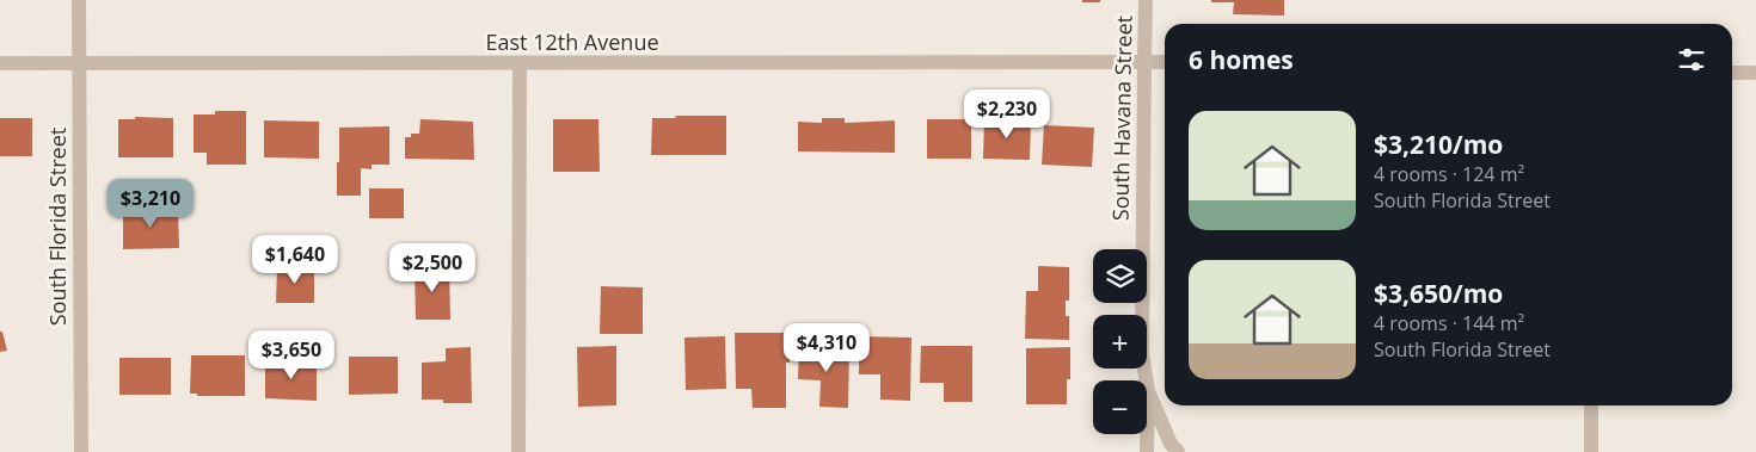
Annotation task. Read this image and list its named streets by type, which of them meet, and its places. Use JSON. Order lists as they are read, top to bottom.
{
  "streets": {
    "street": ["East 12th Avenue", "South Havana Street", "South Florida Street"]
  },
  "crossings": [
    ["East 12th Avenue", "South Havana Street"],
    ["East 12th Avenue", "South Florida Street"]
  ],
  "page": {
    "heading": "6 homes",
    "price": [
      "$2,230",
      "$3,210",
      "$1,640",
      "$2,500",
      "$4,310",
      "$3,650"
    ],
    "list": [
      {
        "name": "$3,210/mo",
        "note": "4 rooms · 124 m² · South Florida Street"
      },
      {
        "name": "$3,650/mo",
        "note": "4 rooms · 144 m² · South Florida Street"
      }
    ],
    "map_buttons": ["+", "−"]
  }
}
